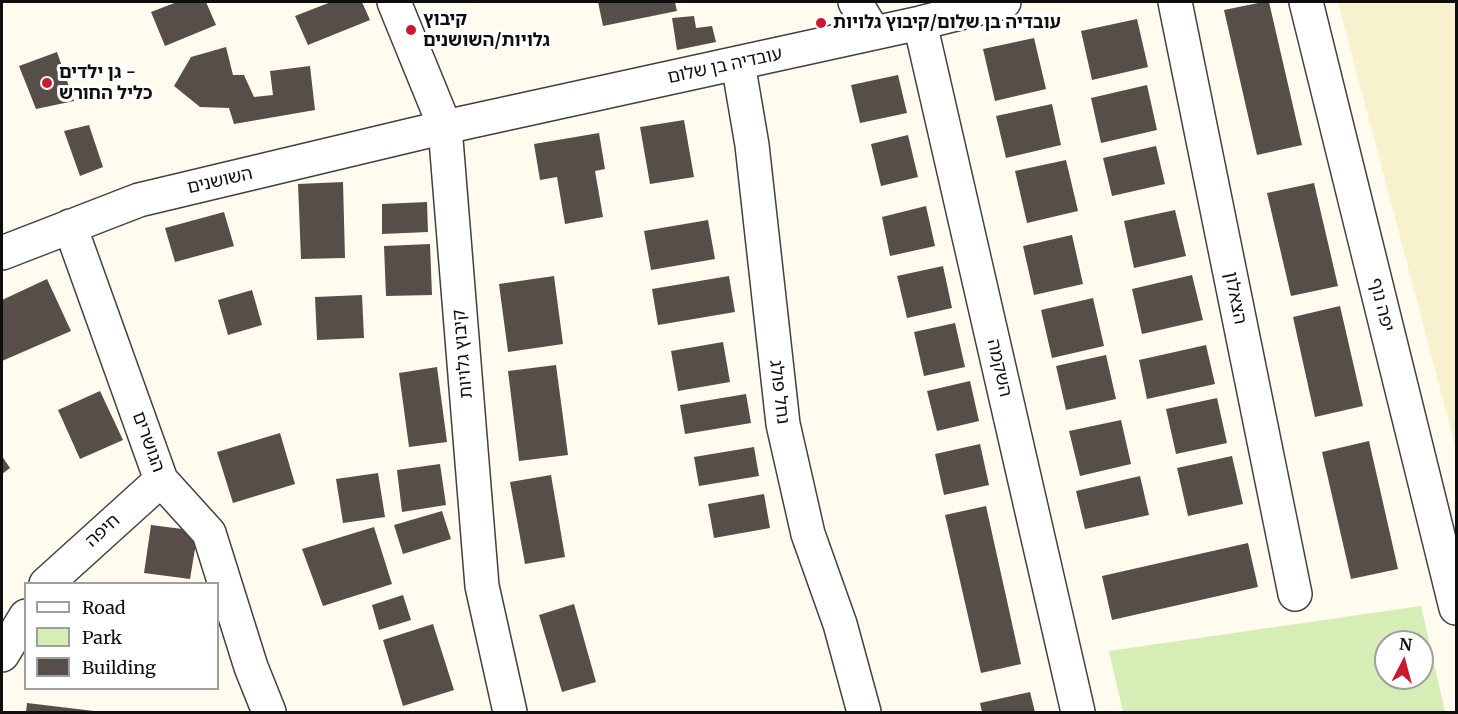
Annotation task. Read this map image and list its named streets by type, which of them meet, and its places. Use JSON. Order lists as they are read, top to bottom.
{
  "streets": {
    "street": [
      "עובדיה בן שלום",
      "השושנים",
      "הצאלון",
      "יפה נוף",
      "קיבוץ גלויות",
      "השקמה",
      "נחל פולג",
      "הגושרים",
      "חיפה"
    ]
  },
  "crossings": [
    ["עובדיה בן שלום", "השושנים"],
    ["עובדיה בן שלום", "קיבוץ גלויות"],
    ["עובדיה בן שלום", "השקמה"],
    ["עובדיה בן שלום", "נחל פולג"],
    ["השושנים", "קיבוץ גלויות"],
    ["השושנים", "הגושרים"],
    ["הגושרים", "חיפה"]
  ],
  "places": ["עובדיה בן שלום/קיבוץ גלויות", "קיבוץ גלויות/השושנים", "גן ילדים - כליל החורש"],
  "legend": ["Road", "Park", "Building"],
  "north": "top"
}
